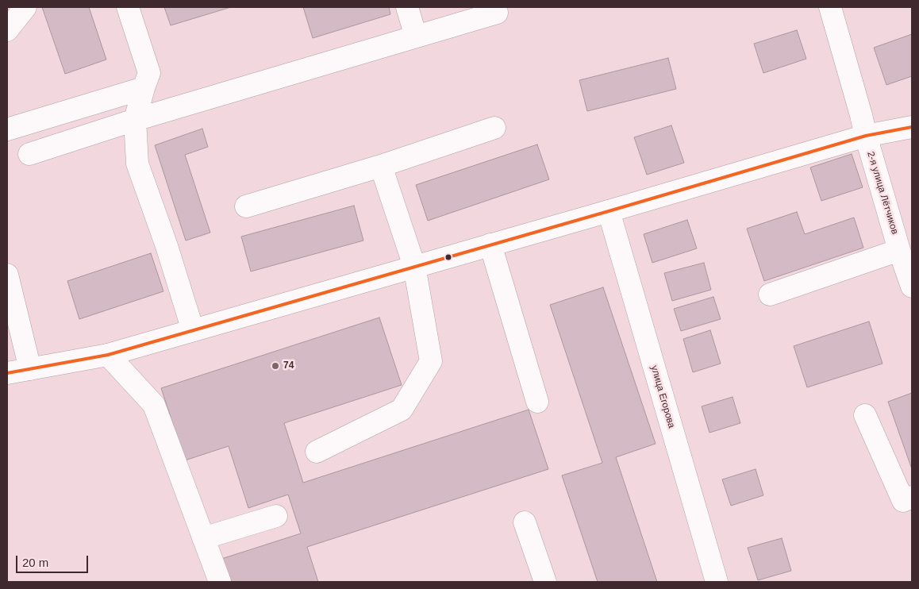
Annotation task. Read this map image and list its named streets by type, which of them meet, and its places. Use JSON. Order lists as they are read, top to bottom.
{
  "streets": {
    "main road": ["2-я улица Лётчиков", "улица Егорова"]
  },
  "places": ["74"],
  "scale_bar": "20 m"
}
